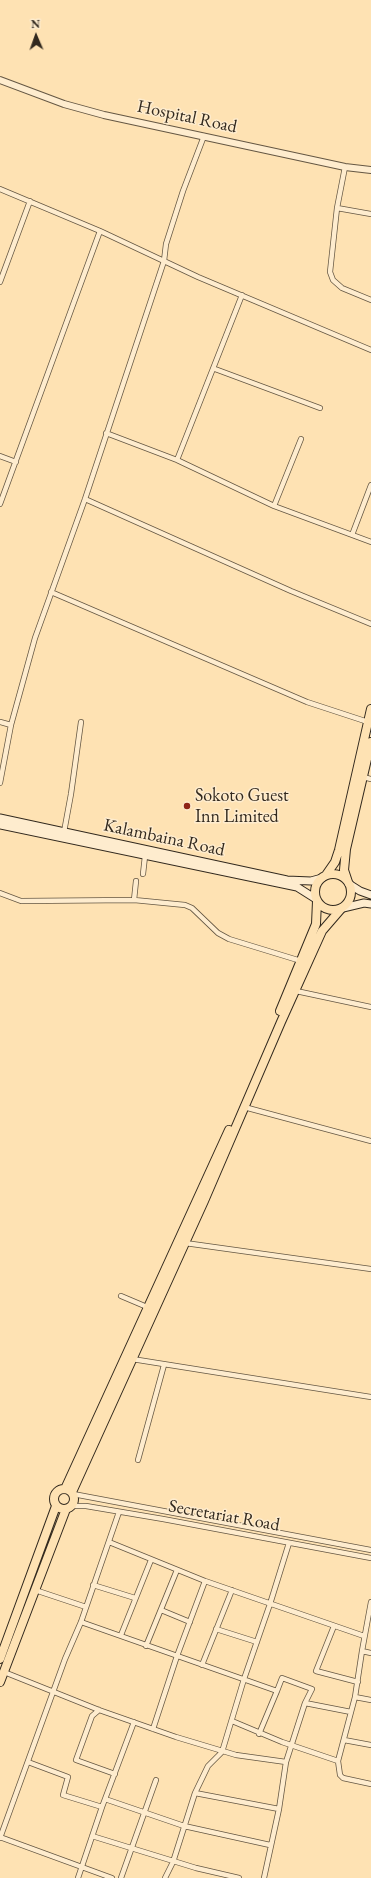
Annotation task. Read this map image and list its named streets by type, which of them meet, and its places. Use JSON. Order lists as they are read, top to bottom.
{
  "streets": {
    "main road": ["Kalambaina Road"],
    "street": ["Hospital Road", "Secretariat Road"]
  },
  "places": ["Sokoto Guest Inn Limited"],
  "north": "top"
}
